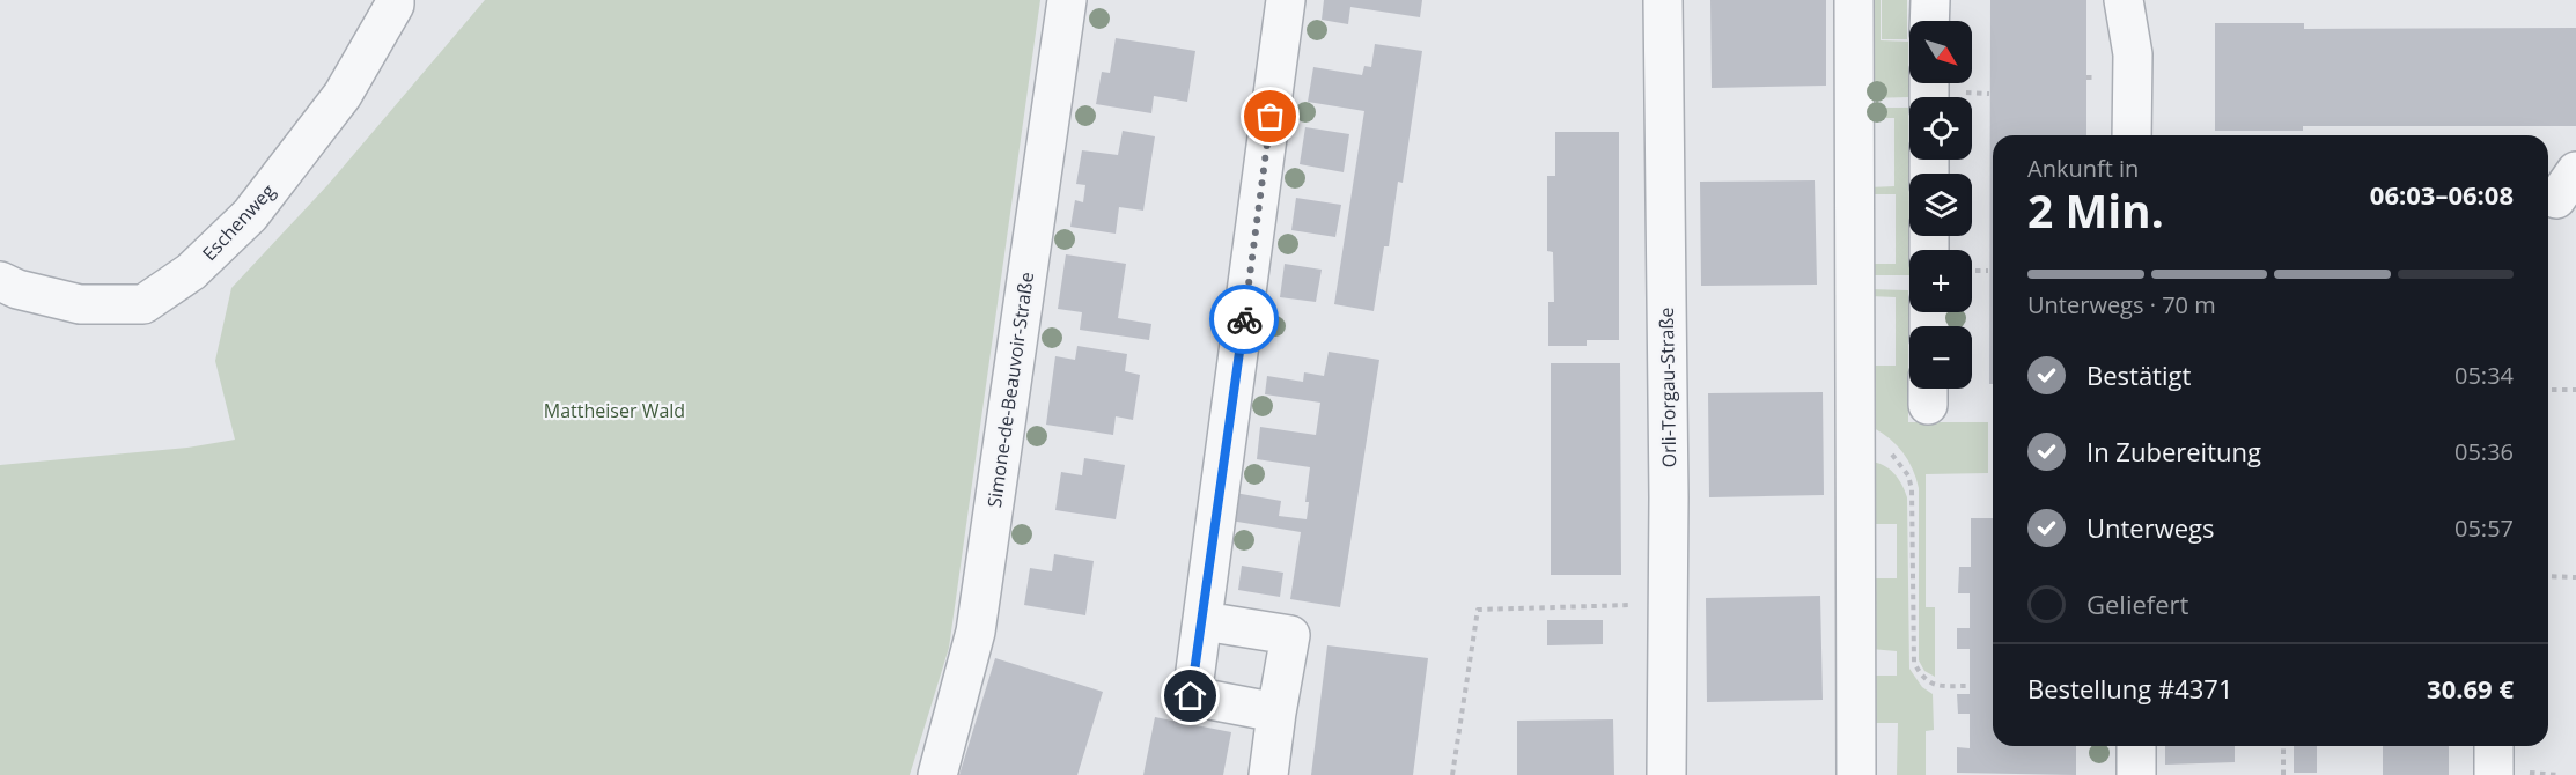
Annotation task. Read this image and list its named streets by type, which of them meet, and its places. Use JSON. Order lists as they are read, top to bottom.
{
  "streets": {
    "street": ["Eschenweg", "Orli-Torgau-Straße", "Simone-de-Beauvoir-Straße"]
  },
  "parks": ["Mattheiser Wald"],
  "north": "bottom right",
  "page": {
    "map_buttons": ["+", "−"],
    "heading": ["2 Min.", "Ankunft in", "06:03–06:08"],
    "panel": ["Bestellung #4371", "30.69 €"],
    "bar": "Unterwegs · 70 m",
    "list": [
      ["Bestätigt", "05:34"],
      ["In Zubereitung", "05:36"],
      ["Unterwegs", "05:57"],
      "Geliefert"
    ]
  }
}
